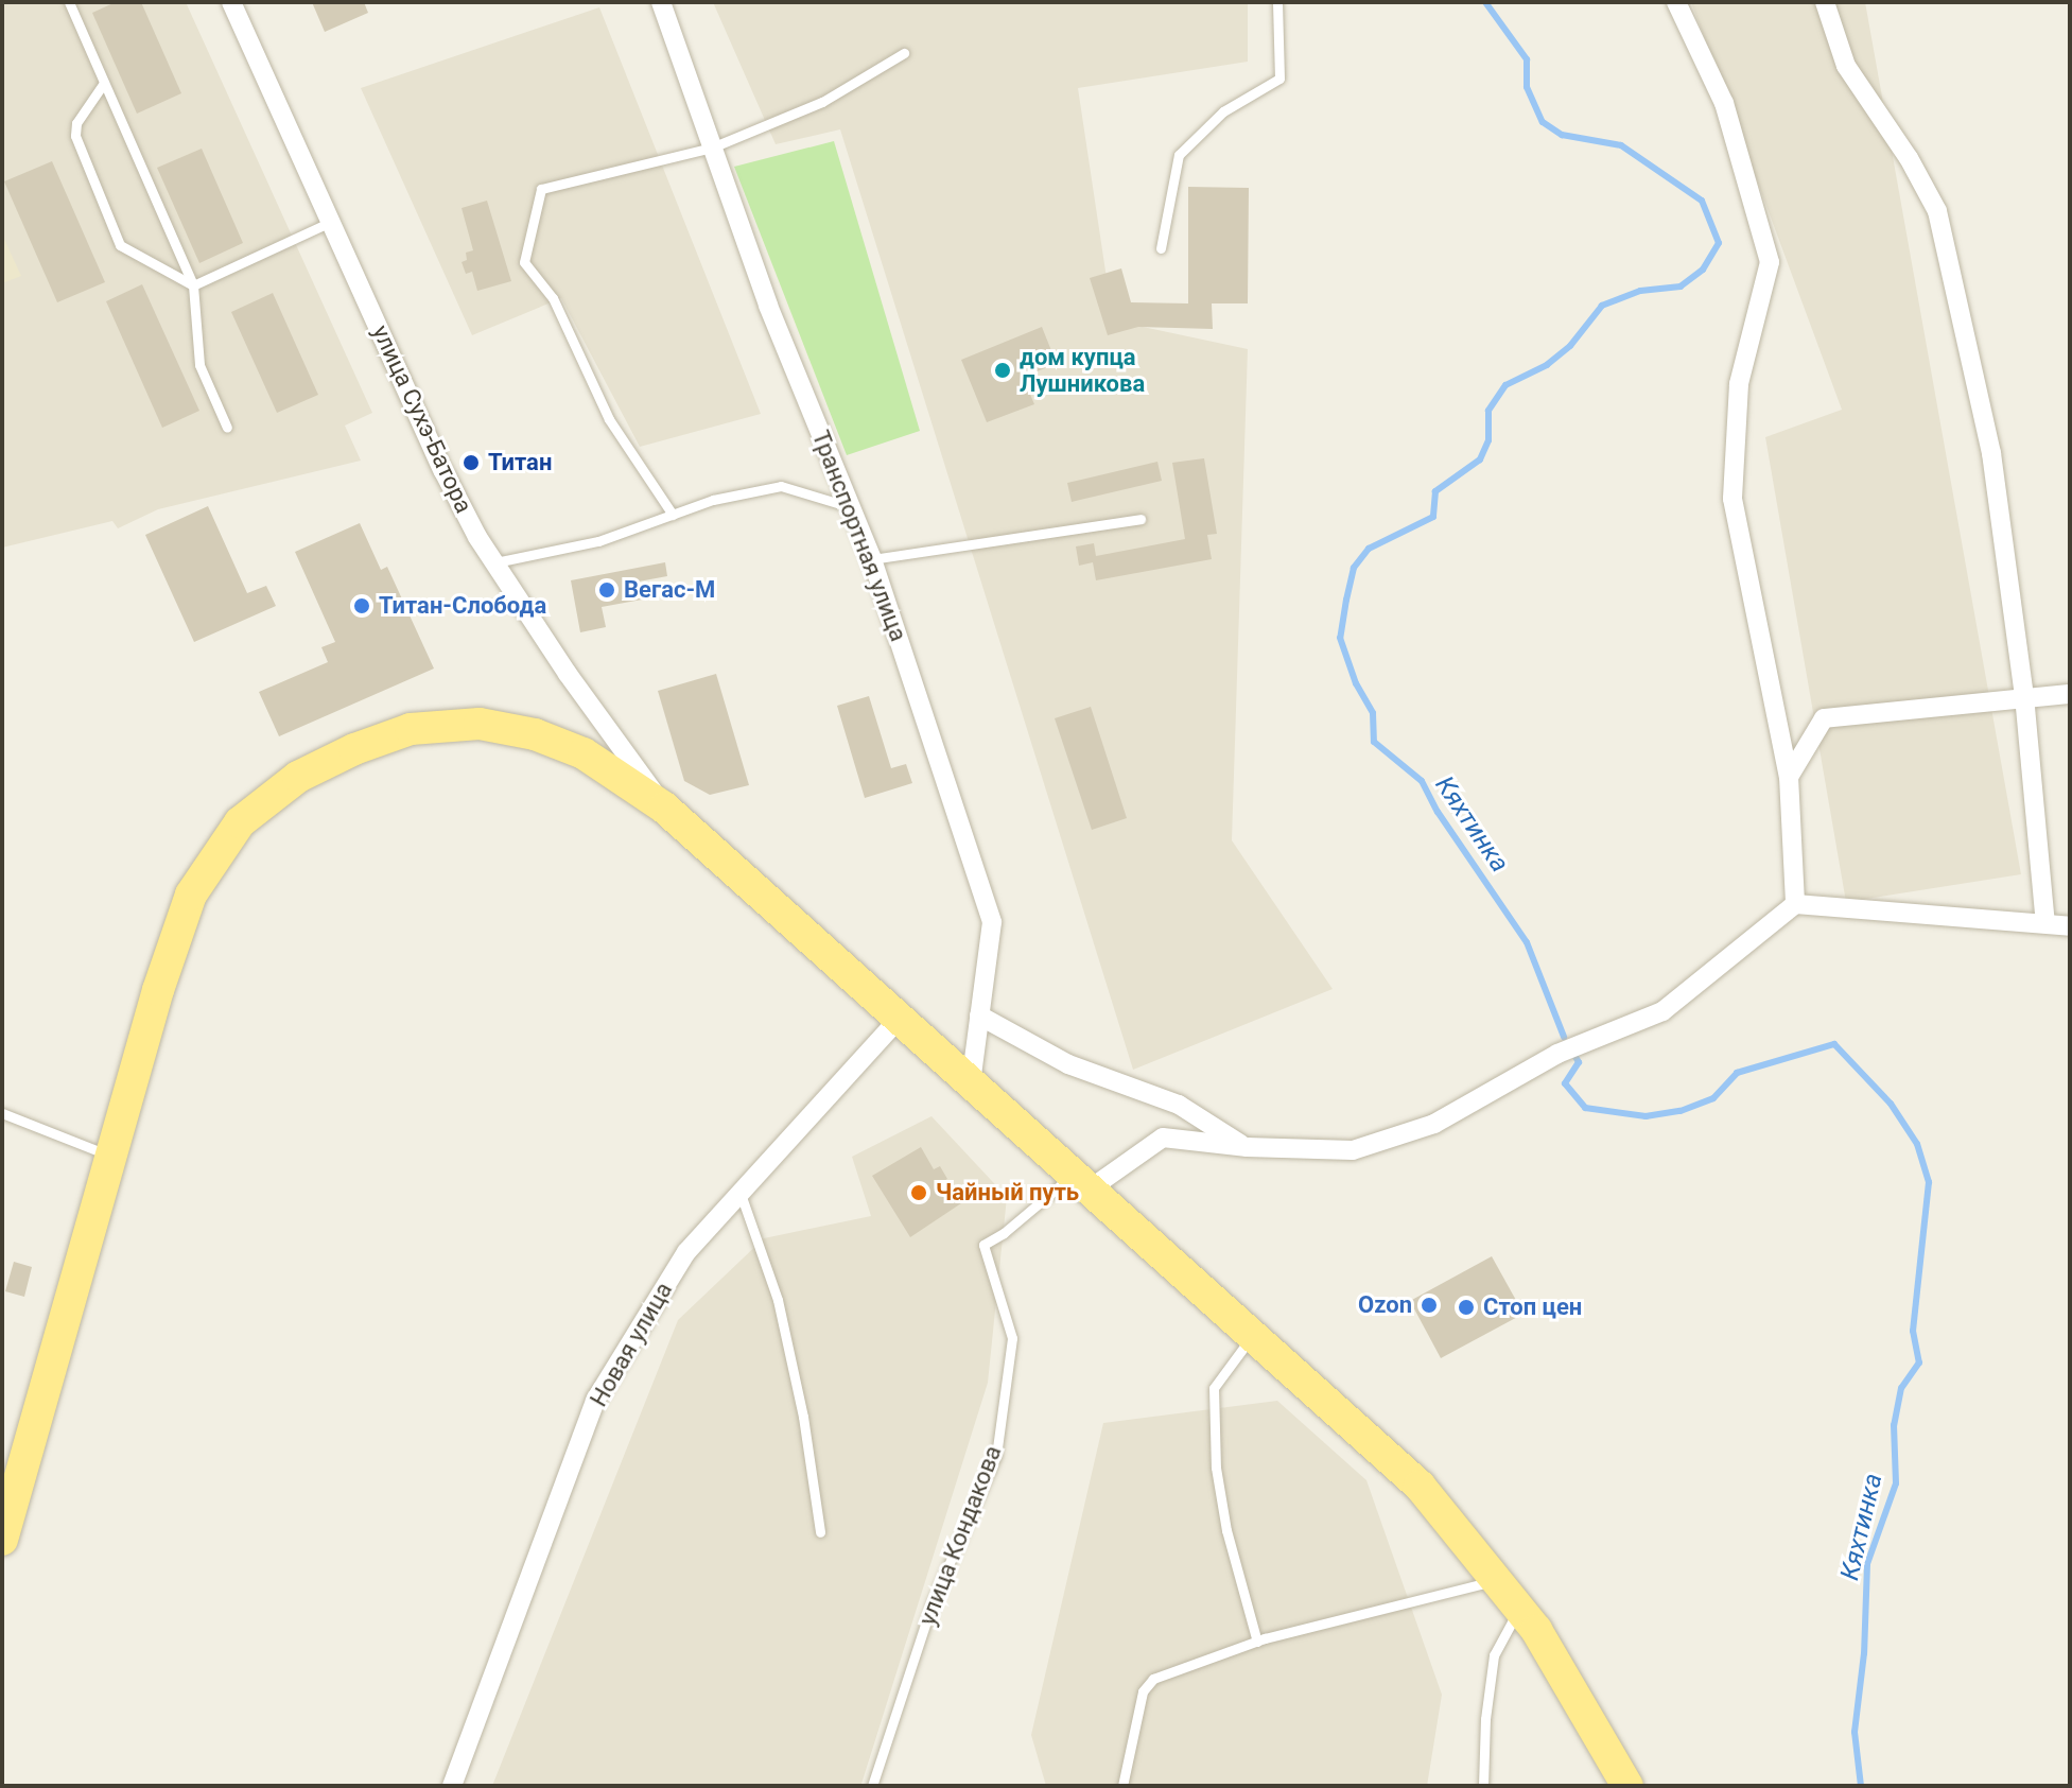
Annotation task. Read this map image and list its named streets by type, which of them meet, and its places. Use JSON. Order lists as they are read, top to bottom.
{
  "streets": {
    "street": ["улица Сухэ-Батора", "Транспортная улица", "Новая улица"],
    "lane": ["улица Кондакова"]
  },
  "water": ["Кяхтинка"],
  "places": [
    "дом купца Лушникова",
    "Титан",
    "Вегас-М",
    "Титан-Слобода",
    "Чайный путь",
    "Ozon",
    "Стоп цен"
  ]
}
